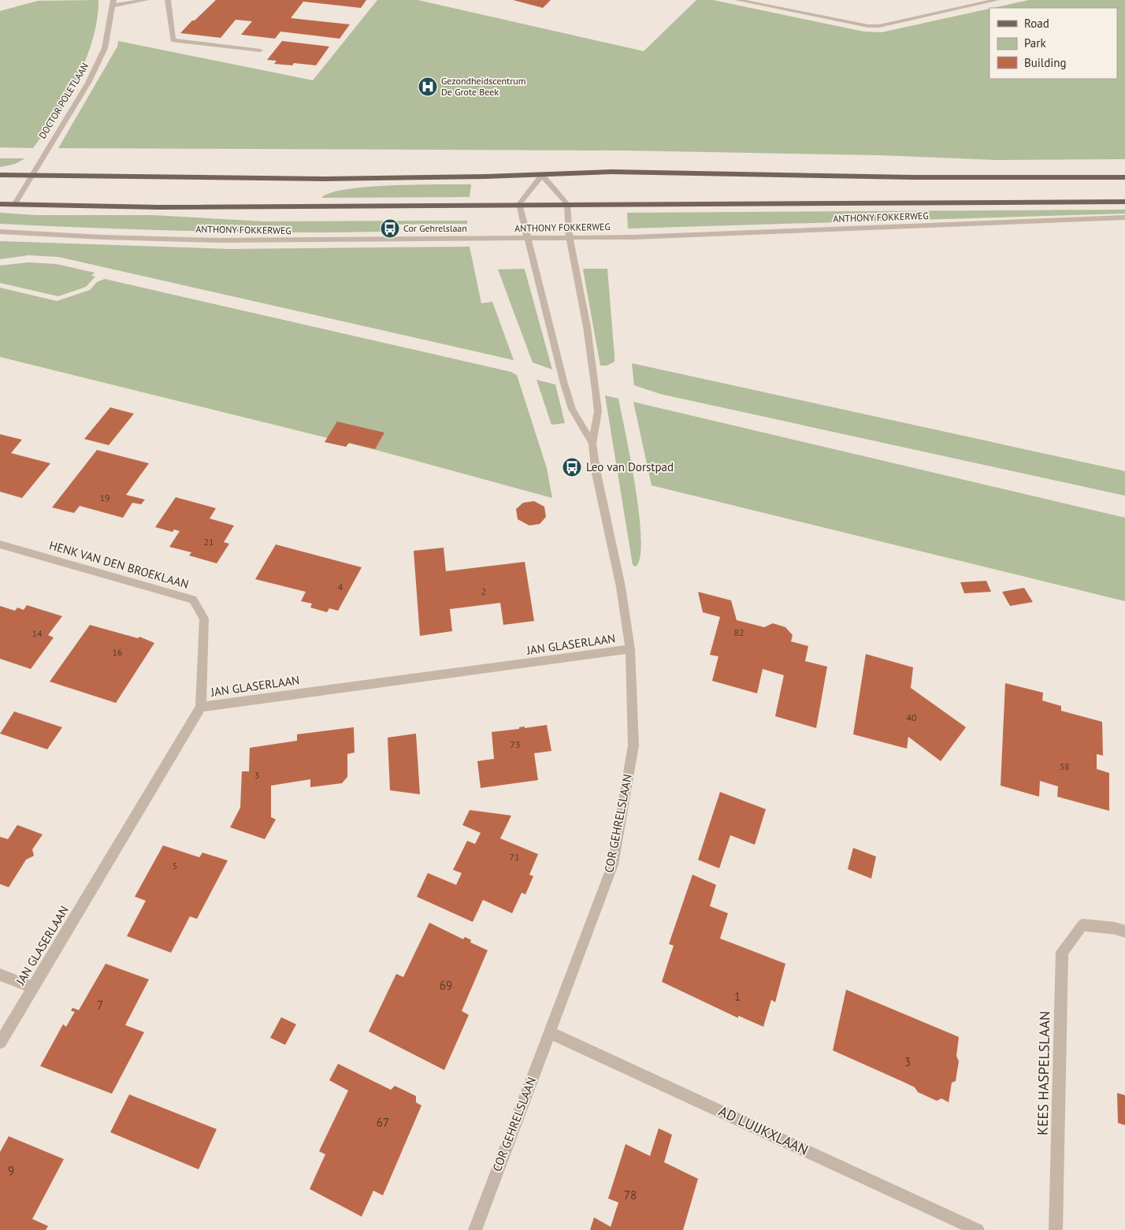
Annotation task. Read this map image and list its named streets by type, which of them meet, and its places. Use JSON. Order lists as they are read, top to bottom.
{
  "streets": {
    "main road": ["ANTHONY FOKKERWEG"],
    "street": [
      "DOCTOR POLETLAAN",
      "HENK VAN DEN BROEKLAAN",
      "JAN GLASERLAAN",
      "COR GEHRELSLAAN",
      "KEES HASPELSLAAN",
      "AD LUIJKXLAAN"
    ]
  },
  "crossings": [
    ["DOCTOR POLETLAAN", "ANTHONY FOKKERWEG"],
    ["ANTHONY FOKKERWEG", "COR GEHRELSLAAN"],
    ["HENK VAN DEN BROEKLAAN", "JAN GLASERLAAN"],
    ["JAN GLASERLAAN", "COR GEHRELSLAAN"],
    ["COR GEHRELSLAAN", "AD LUIJKXLAAN"]
  ],
  "places": {
    "hospital": ["Gezondheidscentrum De Grote Beek"],
    "bus stop": ["Cor Gehrelslaan", "Leo van Dorstpad"]
  },
  "house_numbers": [
    "19",
    "21",
    "4",
    "2",
    "82",
    "14",
    "16",
    "40",
    "73",
    "38",
    "3",
    "71",
    "5",
    "69",
    "1",
    "7",
    "3",
    "67",
    "9",
    "78"
  ],
  "legend": ["Road", "Park", "Building"]
}
